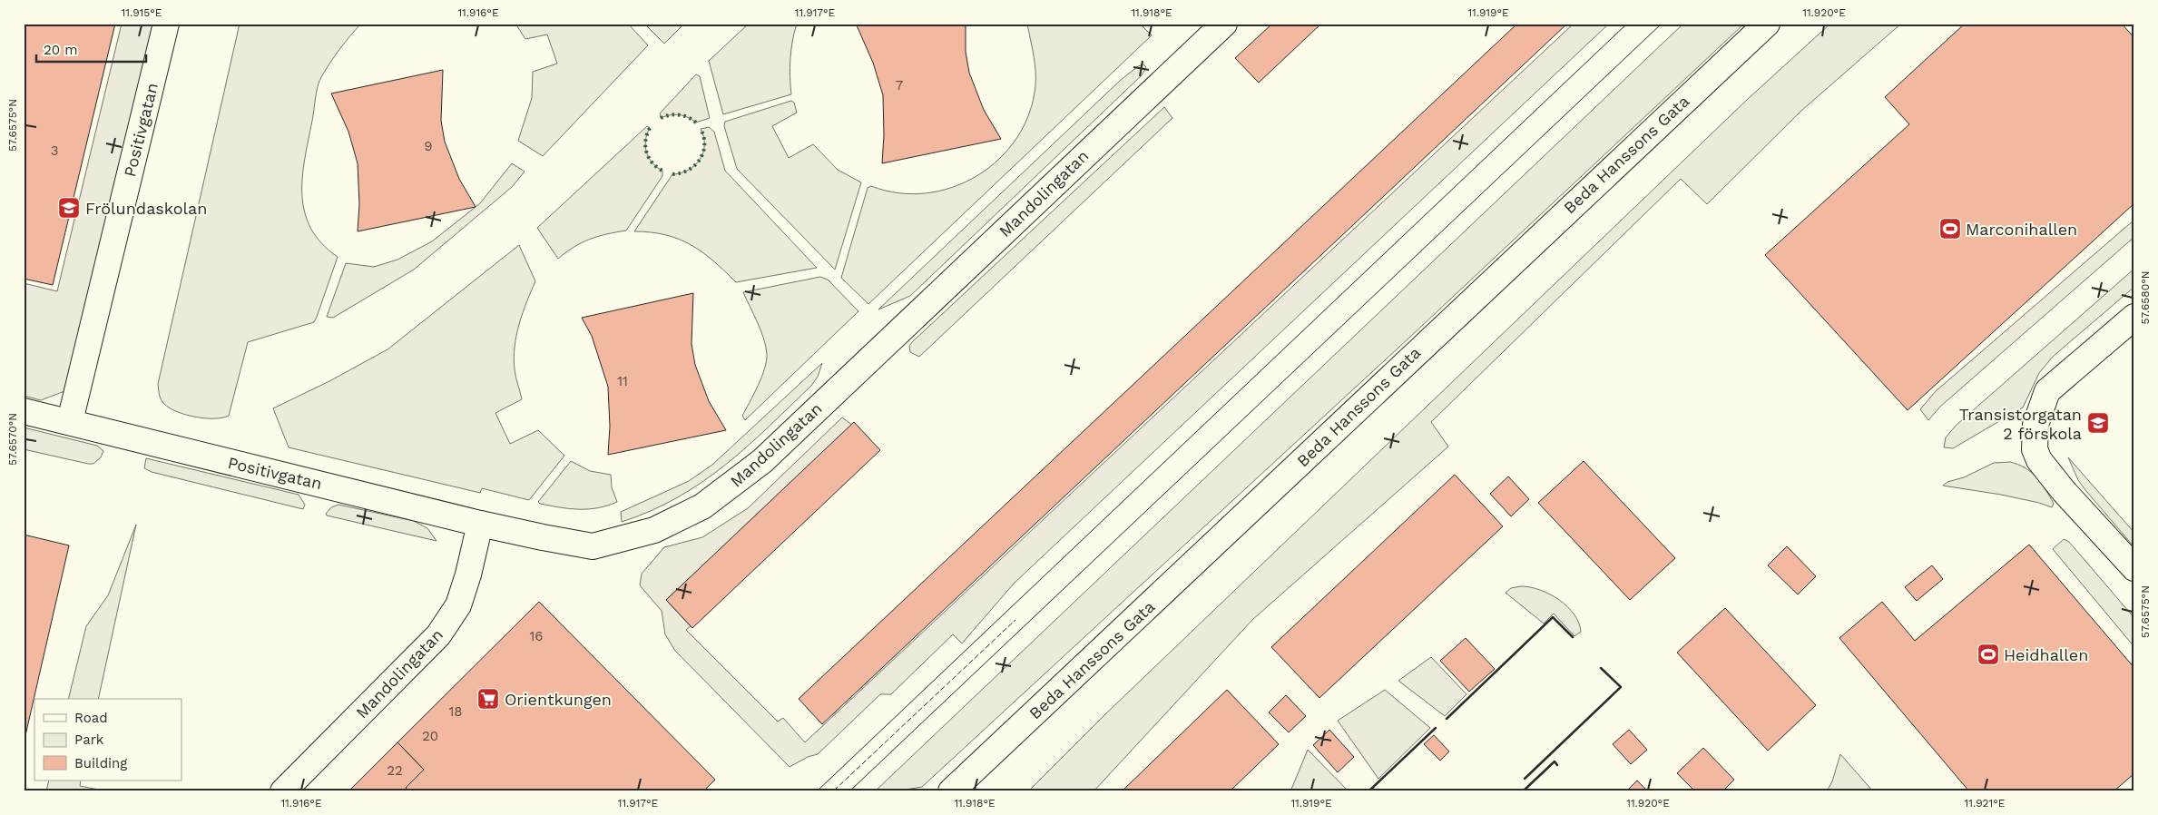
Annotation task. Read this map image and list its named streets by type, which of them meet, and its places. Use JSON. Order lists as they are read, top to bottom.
{
  "streets": {
    "street": ["Positivgatan", "Beda Hanssons Gata", "Mandolingatan"]
  },
  "crossings": [
    ["Positivgatan", "Mandolingatan"]
  ],
  "places": {
    "school or university": ["Frölundaskolan", "Transistorgatan 2 förskola"],
    "sports": ["Marconihallen", "Heidhallen"],
    "supermarket": ["Orientkungen"]
  },
  "house_numbers": [
    "7",
    "9",
    "3",
    "11",
    "16",
    "18",
    "20",
    "22"
  ],
  "legend": ["Road", "Park", "Building"],
  "scale_bar": "20 m",
  "coordinates": [
    "11.915°E",
    "11.916°E",
    "11.917°E",
    "11.918°E",
    "11.919°E",
    "11.920°E",
    "57.6575°N",
    "57.6580°N",
    "57.6570°N",
    "11.921°E"
  ]
}
